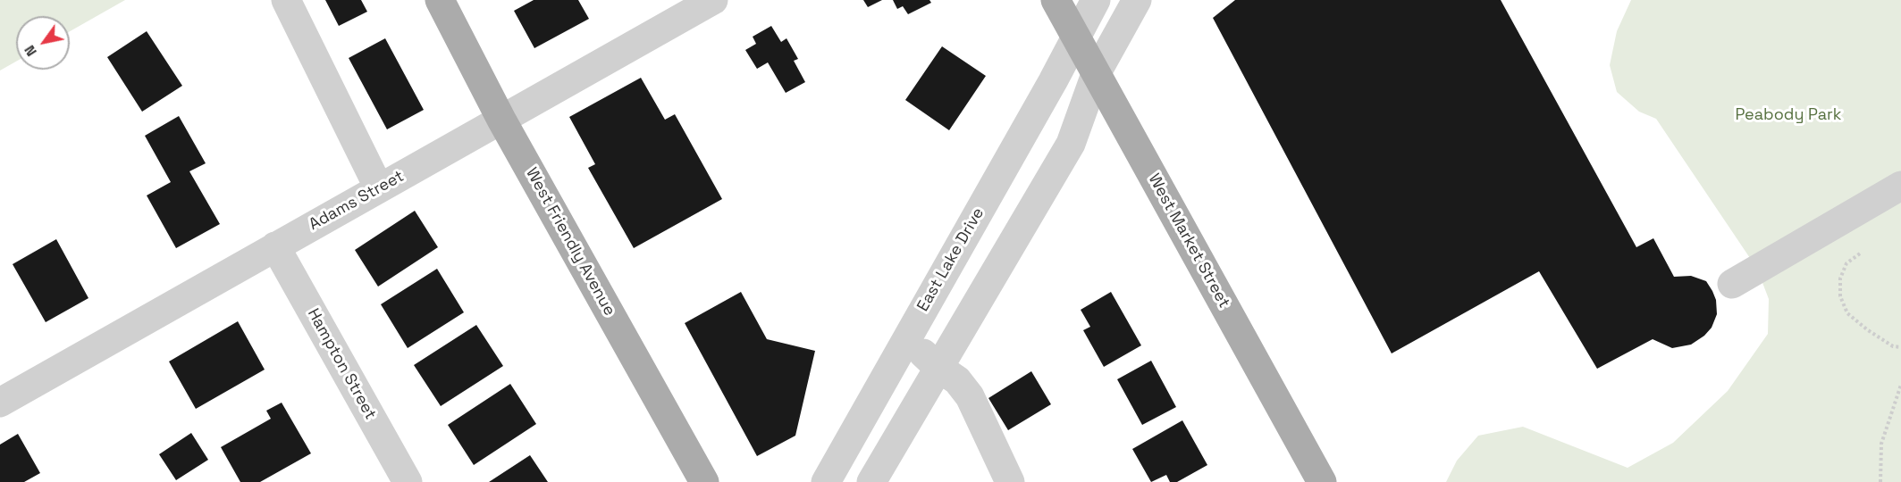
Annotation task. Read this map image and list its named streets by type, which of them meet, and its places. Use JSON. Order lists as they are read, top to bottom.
{
  "streets": {
    "main road": ["West Market Street", "West Friendly Avenue"],
    "street": ["Adams Street", "East Lake Drive", "Hampton Street"]
  },
  "crossings": [
    ["Adams Street", "West Friendly Avenue"],
    ["Adams Street", "Hampton Street"],
    ["West Market Street", "East Lake Drive"]
  ],
  "parks": ["Peabody Park"],
  "north": "bottom left"
}
